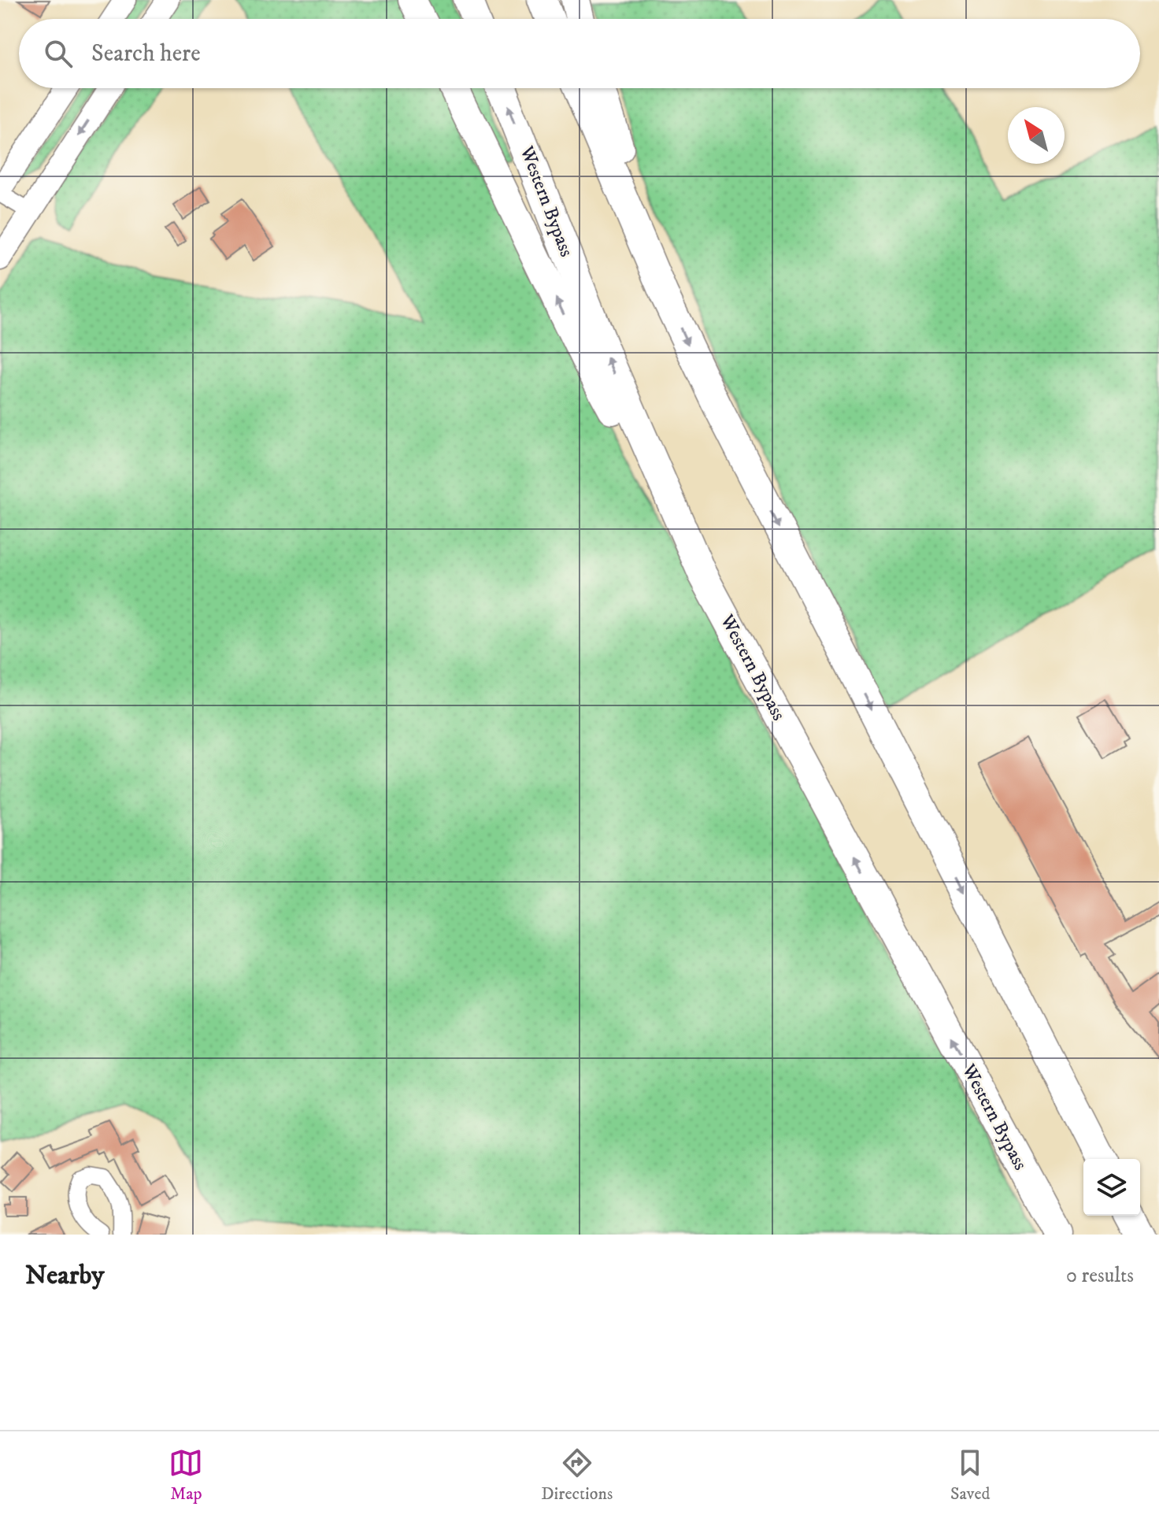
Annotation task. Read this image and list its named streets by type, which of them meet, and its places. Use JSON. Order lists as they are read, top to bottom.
{
  "streets": {
    "highway": ["Western Bypass"]
  },
  "north": "top left",
  "page": {
    "search": "Search here",
    "heading": ["Nearby", "0 results"],
    "nav": ["Map", "Directions", "Saved"]
  }
}
